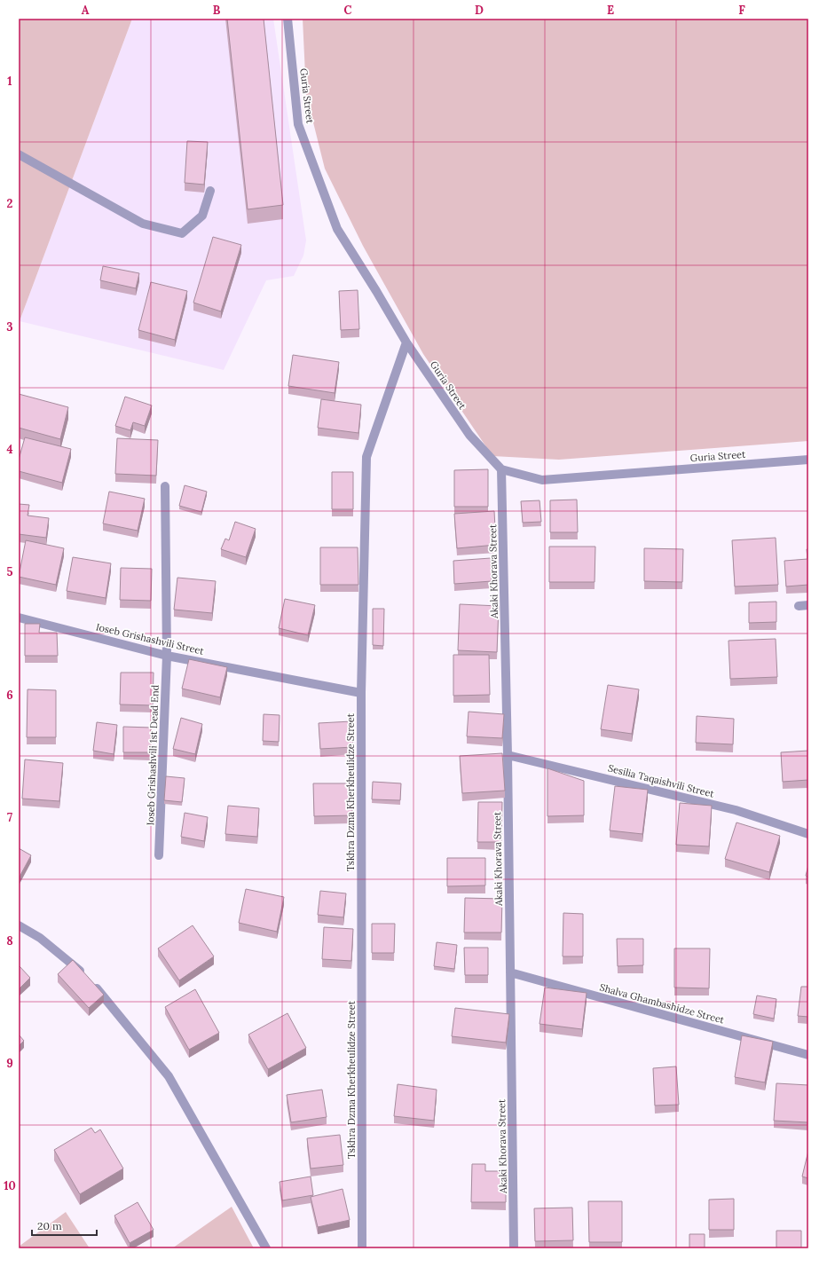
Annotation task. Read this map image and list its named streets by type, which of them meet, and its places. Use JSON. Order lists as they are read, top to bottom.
{
  "streets": {
    "street": [
      "Guria Street",
      "Akaki Khorava Street",
      "Ioseb Grishashvili Street",
      "Ioseb Grishashvili 1st Dead End",
      "Sesilia Taqaishvili Street",
      "Tskhra Dzma Kherkheulidze Street",
      "Shalva Ghambashidze Street"
    ]
  },
  "crossings": [
    ["Guria Street", "Akaki Khorava Street"],
    ["Guria Street", "Tskhra Dzma Kherkheulidze Street"],
    ["Akaki Khorava Street", "Sesilia Taqaishvili Street"],
    ["Akaki Khorava Street", "Shalva Ghambashidze Street"],
    ["Ioseb Grishashvili Street", "Ioseb Grishashvili 1st Dead End"],
    ["Ioseb Grishashvili Street", "Tskhra Dzma Kherkheulidze Street"]
  ],
  "scale_bar": "20 m",
  "grid": {
    "columns": [
      "A",
      "B",
      "C",
      "D",
      "E",
      "F"
    ],
    "rows": [
      "1",
      "2",
      "3",
      "4",
      "5",
      "6",
      "7",
      "8",
      "9",
      "10"
    ]
  }
}
